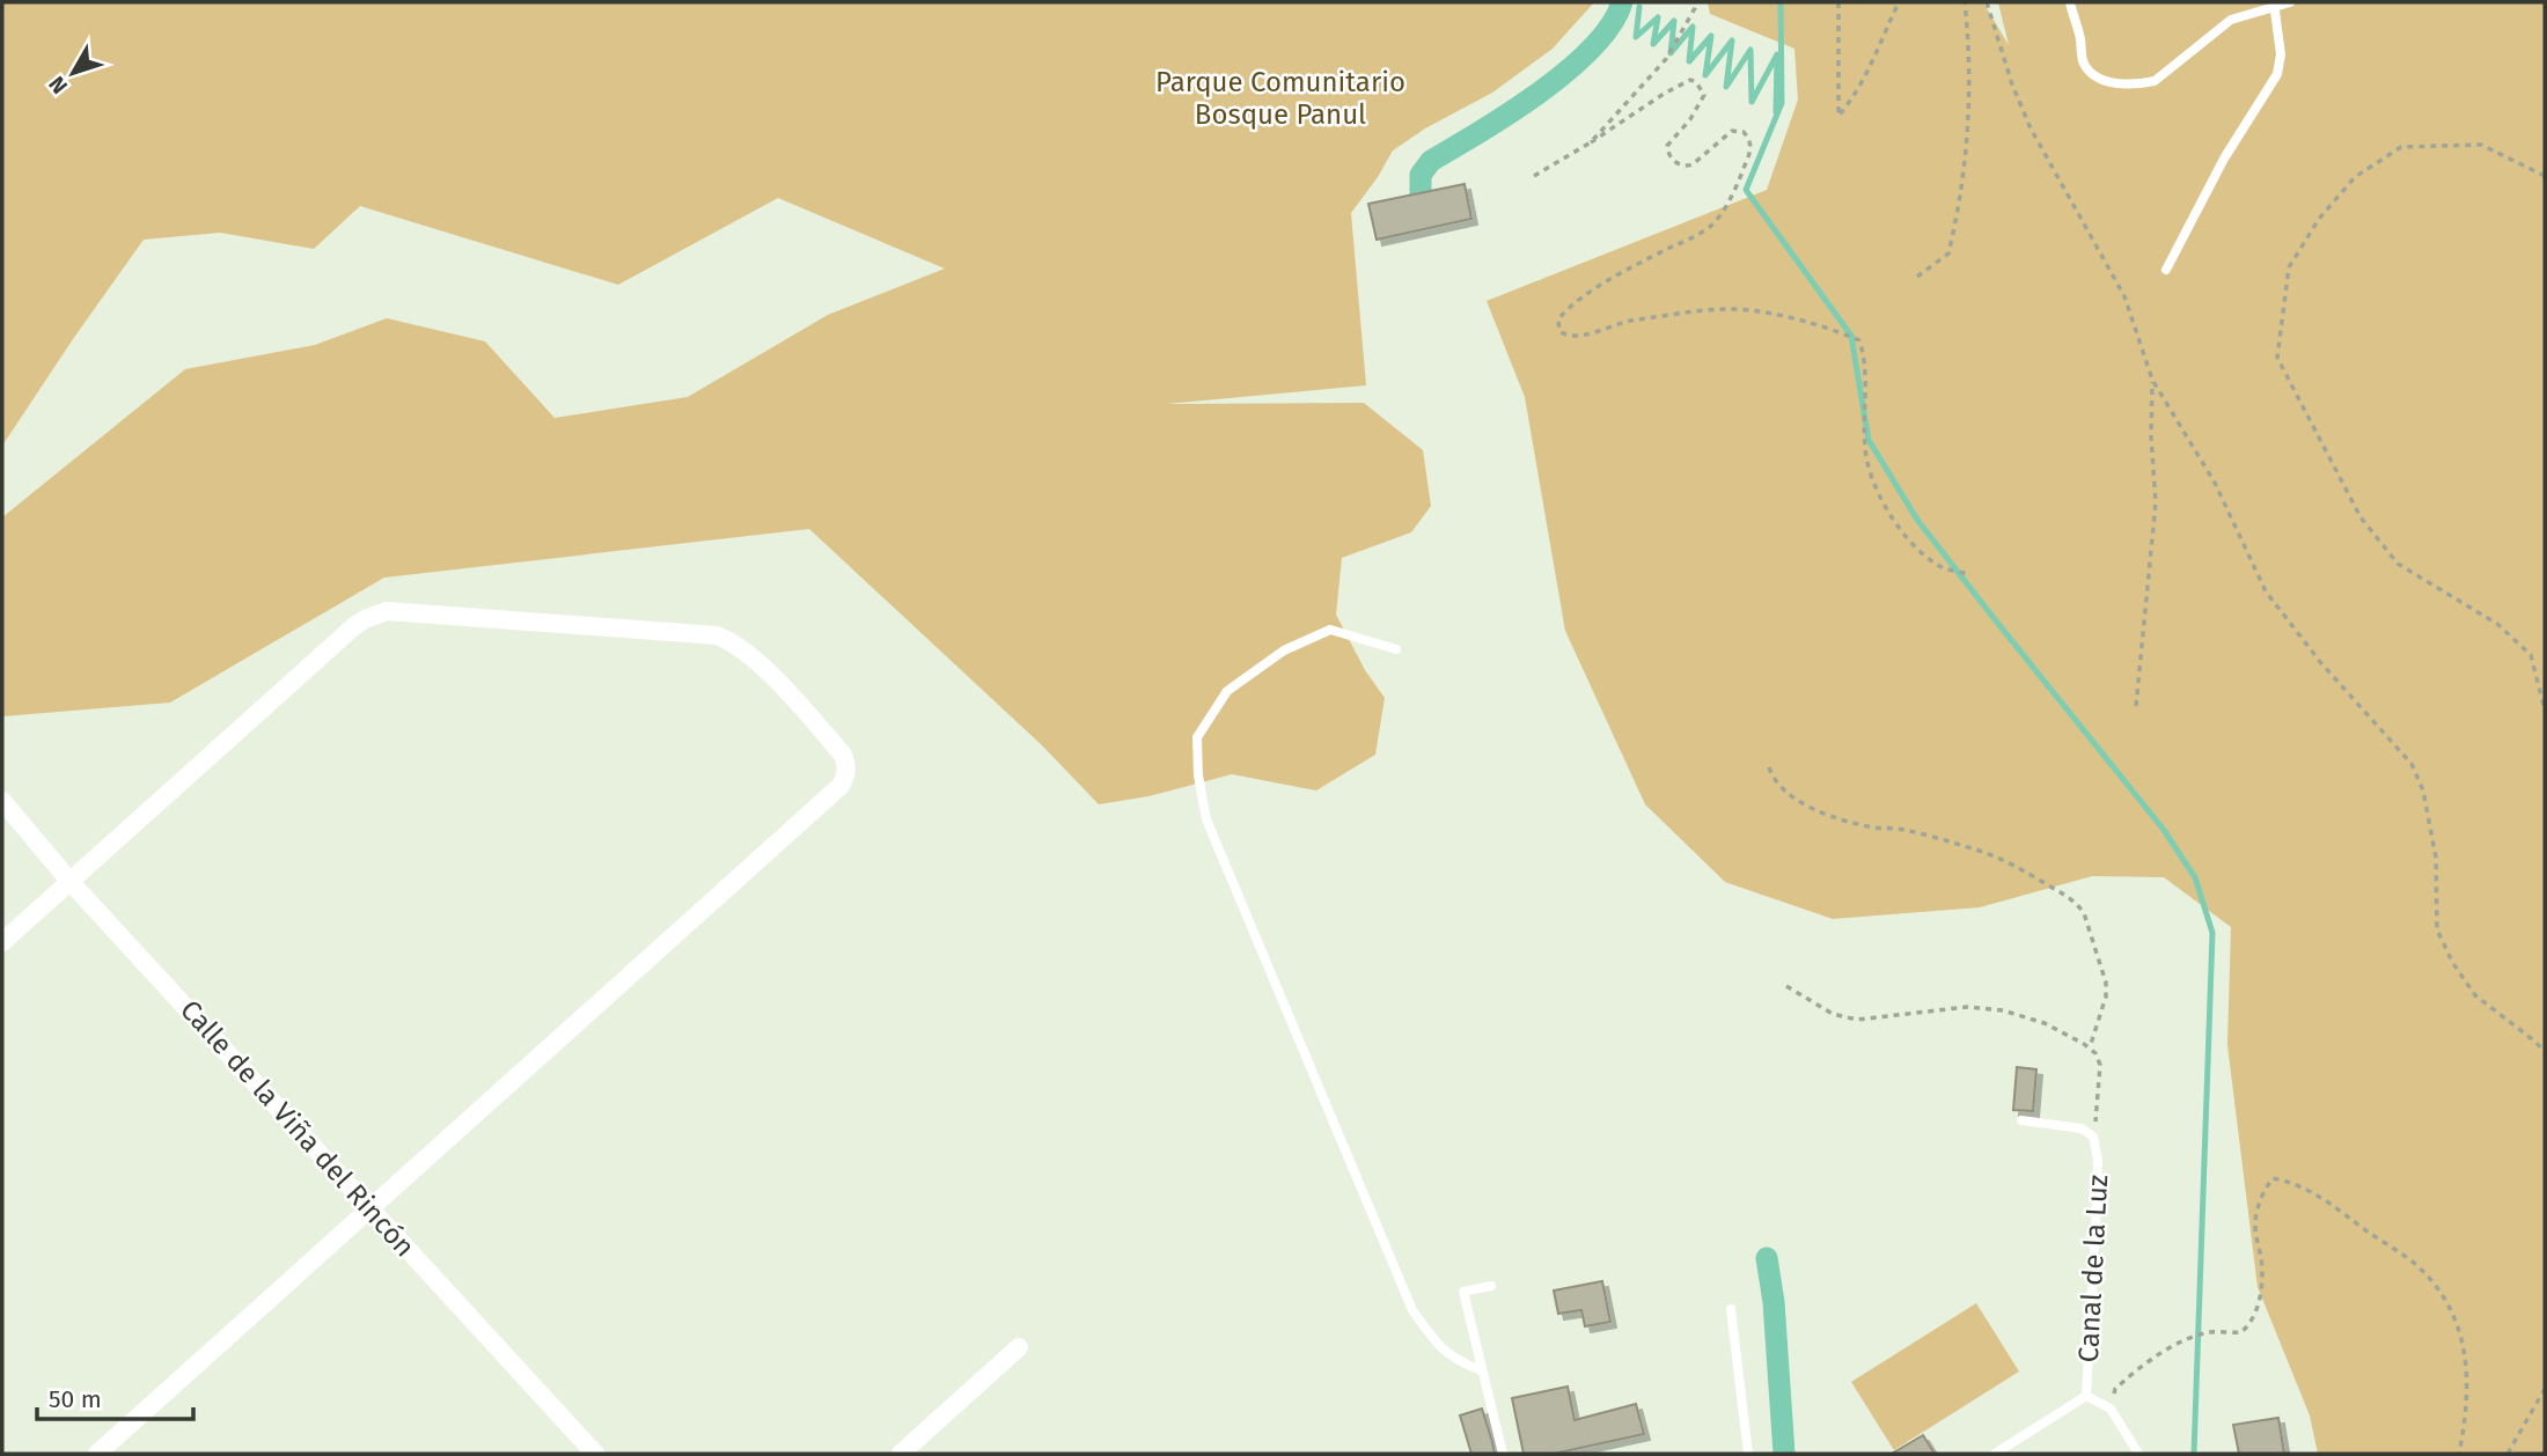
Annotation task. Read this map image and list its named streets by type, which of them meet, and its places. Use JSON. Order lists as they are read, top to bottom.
{
  "streets": {
    "street": ["Calle de la Viña del Rincón"],
    "lane": ["Canal de la Luz"]
  },
  "parks": ["Parque Comunitario Bosque Panul"],
  "scale_bar": "50 m",
  "north": "bottom left"
}
